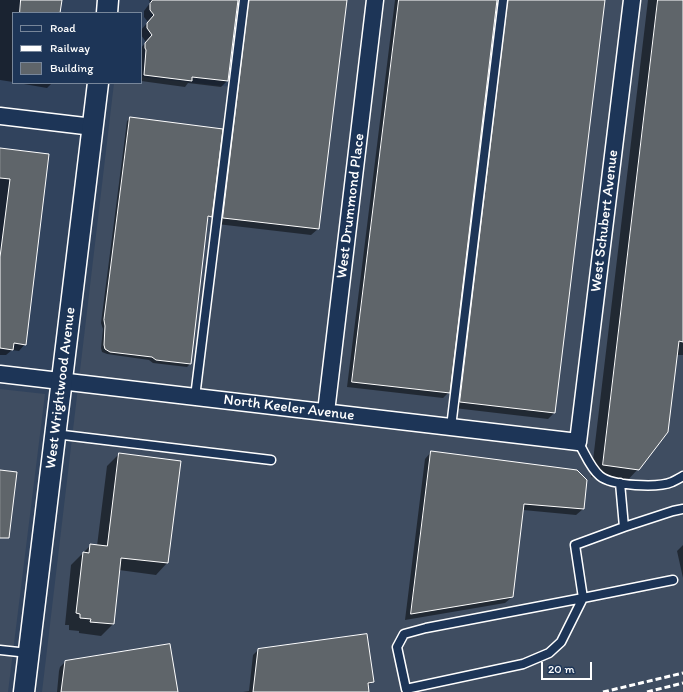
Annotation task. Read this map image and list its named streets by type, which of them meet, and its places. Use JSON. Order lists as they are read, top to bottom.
{
  "streets": {
    "street": [
      "West Drummond Place",
      "West Schubert Avenue",
      "West Wrightwood Avenue",
      "North Keeler Avenue"
    ]
  },
  "crossings": [
    ["West Drummond Place", "North Keeler Avenue"],
    ["West Schubert Avenue", "North Keeler Avenue"],
    ["West Wrightwood Avenue", "North Keeler Avenue"]
  ],
  "legend": ["Road", "Railway", "Building"],
  "scale_bar": "20 m"
}
